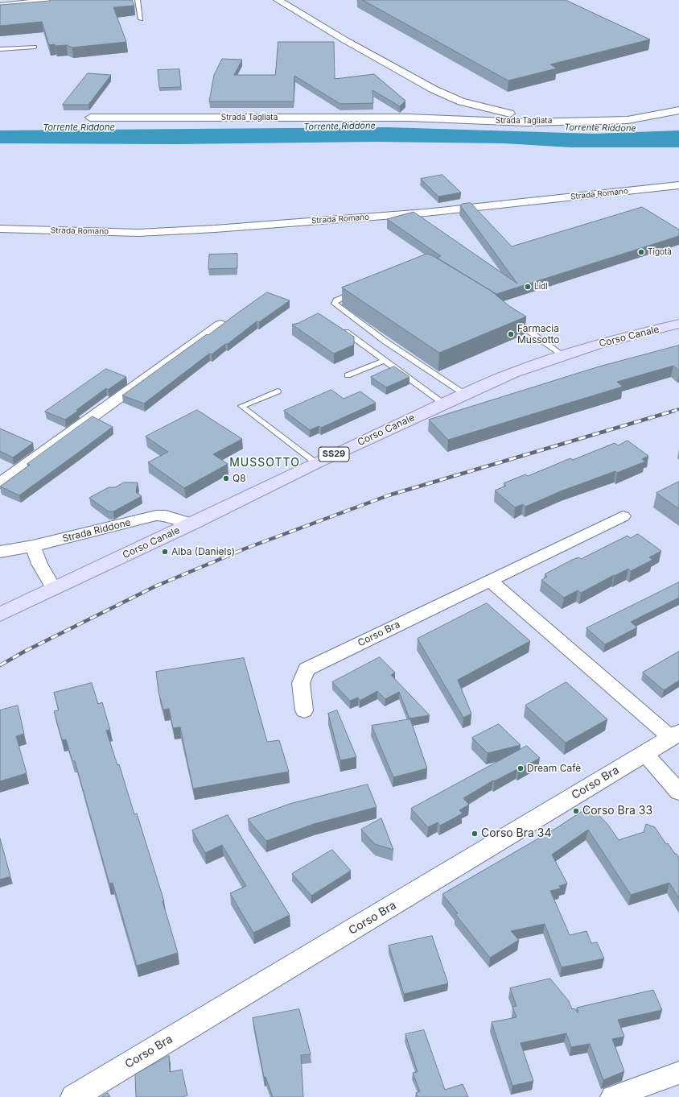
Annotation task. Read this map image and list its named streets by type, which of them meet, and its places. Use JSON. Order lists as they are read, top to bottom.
{
  "streets": {
    "main road": ["Corso Canale", "SS29"],
    "street": [
      "Strada Tagliata",
      "Strada Romano",
      "Strada Riddone",
      "Corso Bra"
    ]
  },
  "crossings": [
    ["Corso Canale", "Strada Riddone"]
  ],
  "districts": ["MUSSOTTO"],
  "water": ["Torrente Riddone"],
  "places": [
    "Tigotà",
    "Lidl",
    "Farmacia Mussotto",
    "Q8",
    "Alba (Daniels)",
    "Dream Cafè",
    "Corso Bra 33",
    "Corso Bra 34"
  ]
}
